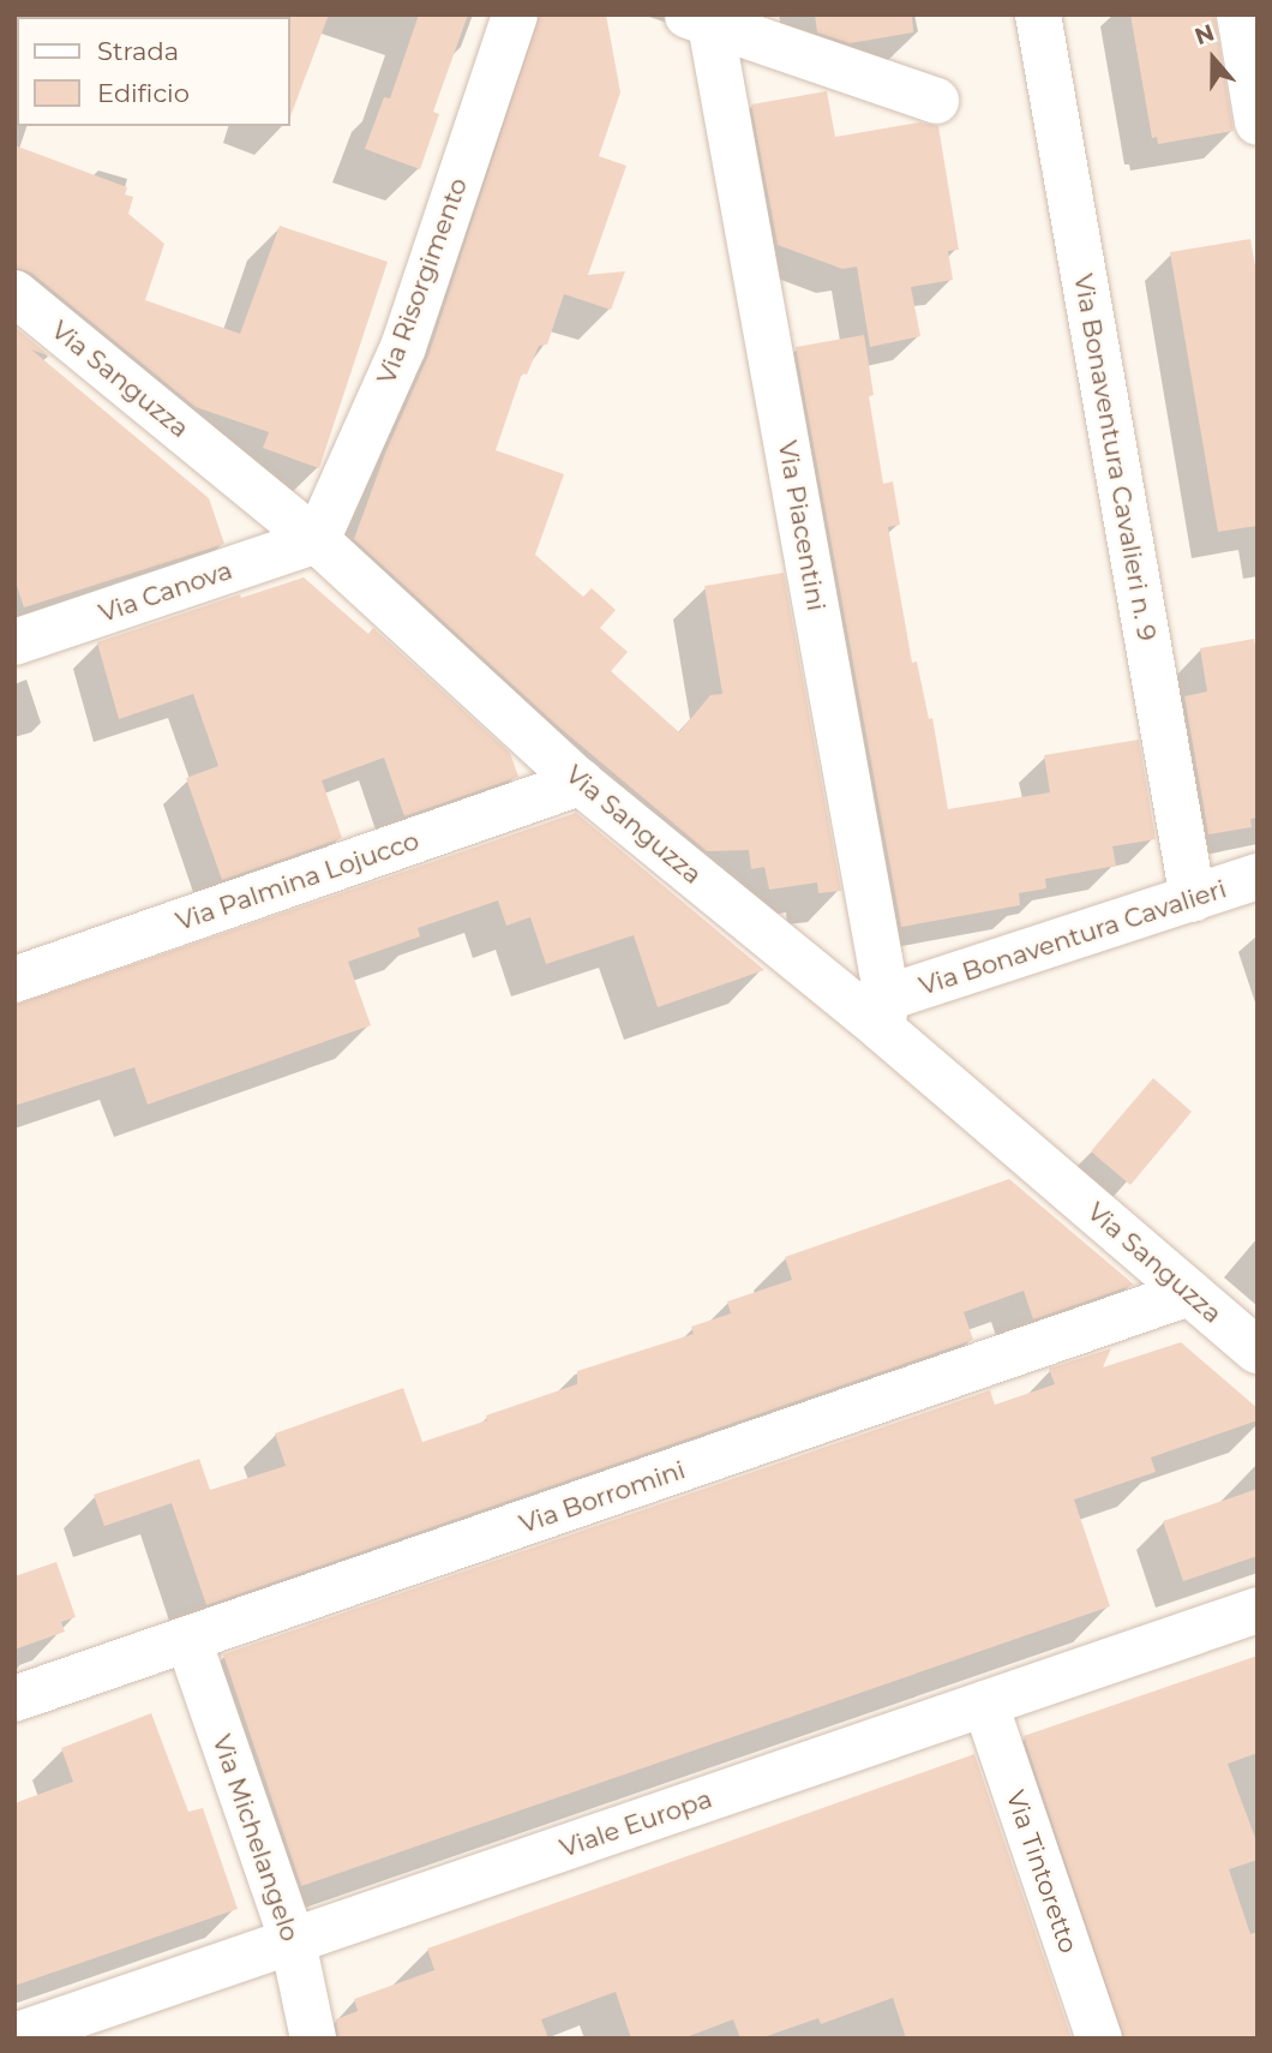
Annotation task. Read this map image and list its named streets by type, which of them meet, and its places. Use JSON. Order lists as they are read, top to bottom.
{
  "streets": {
    "street": [
      "Via Risorgimento",
      "Via Sanguzza",
      "Via Bonaventura Cavalieri n. 9",
      "Via Piacentini",
      "Via Canova",
      "Via Palmina Lojucco",
      "Via Bonaventura Cavalieri",
      "Via Borromini",
      "Viale Europa",
      "Via Michelangelo",
      "Via Tintoretto"
    ]
  },
  "crossings": [
    ["Via Risorgimento", "Via Sanguzza"],
    ["Via Risorgimento", "Via Canova"],
    ["Via Sanguzza", "Via Piacentini"],
    ["Via Sanguzza", "Via Canova"],
    ["Via Sanguzza", "Via Palmina Lojucco"],
    ["Via Sanguzza", "Via Bonaventura Cavalieri"],
    ["Via Sanguzza", "Via Borromini"],
    ["Via Bonaventura Cavalieri n. 9", "Via Bonaventura Cavalieri"],
    ["Via Piacentini", "Via Bonaventura Cavalieri"],
    ["Via Borromini", "Via Michelangelo"],
    ["Viale Europa", "Via Michelangelo"],
    ["Viale Europa", "Via Tintoretto"]
  ],
  "legend": ["Strada", "Edificio"],
  "north": "top"
}
